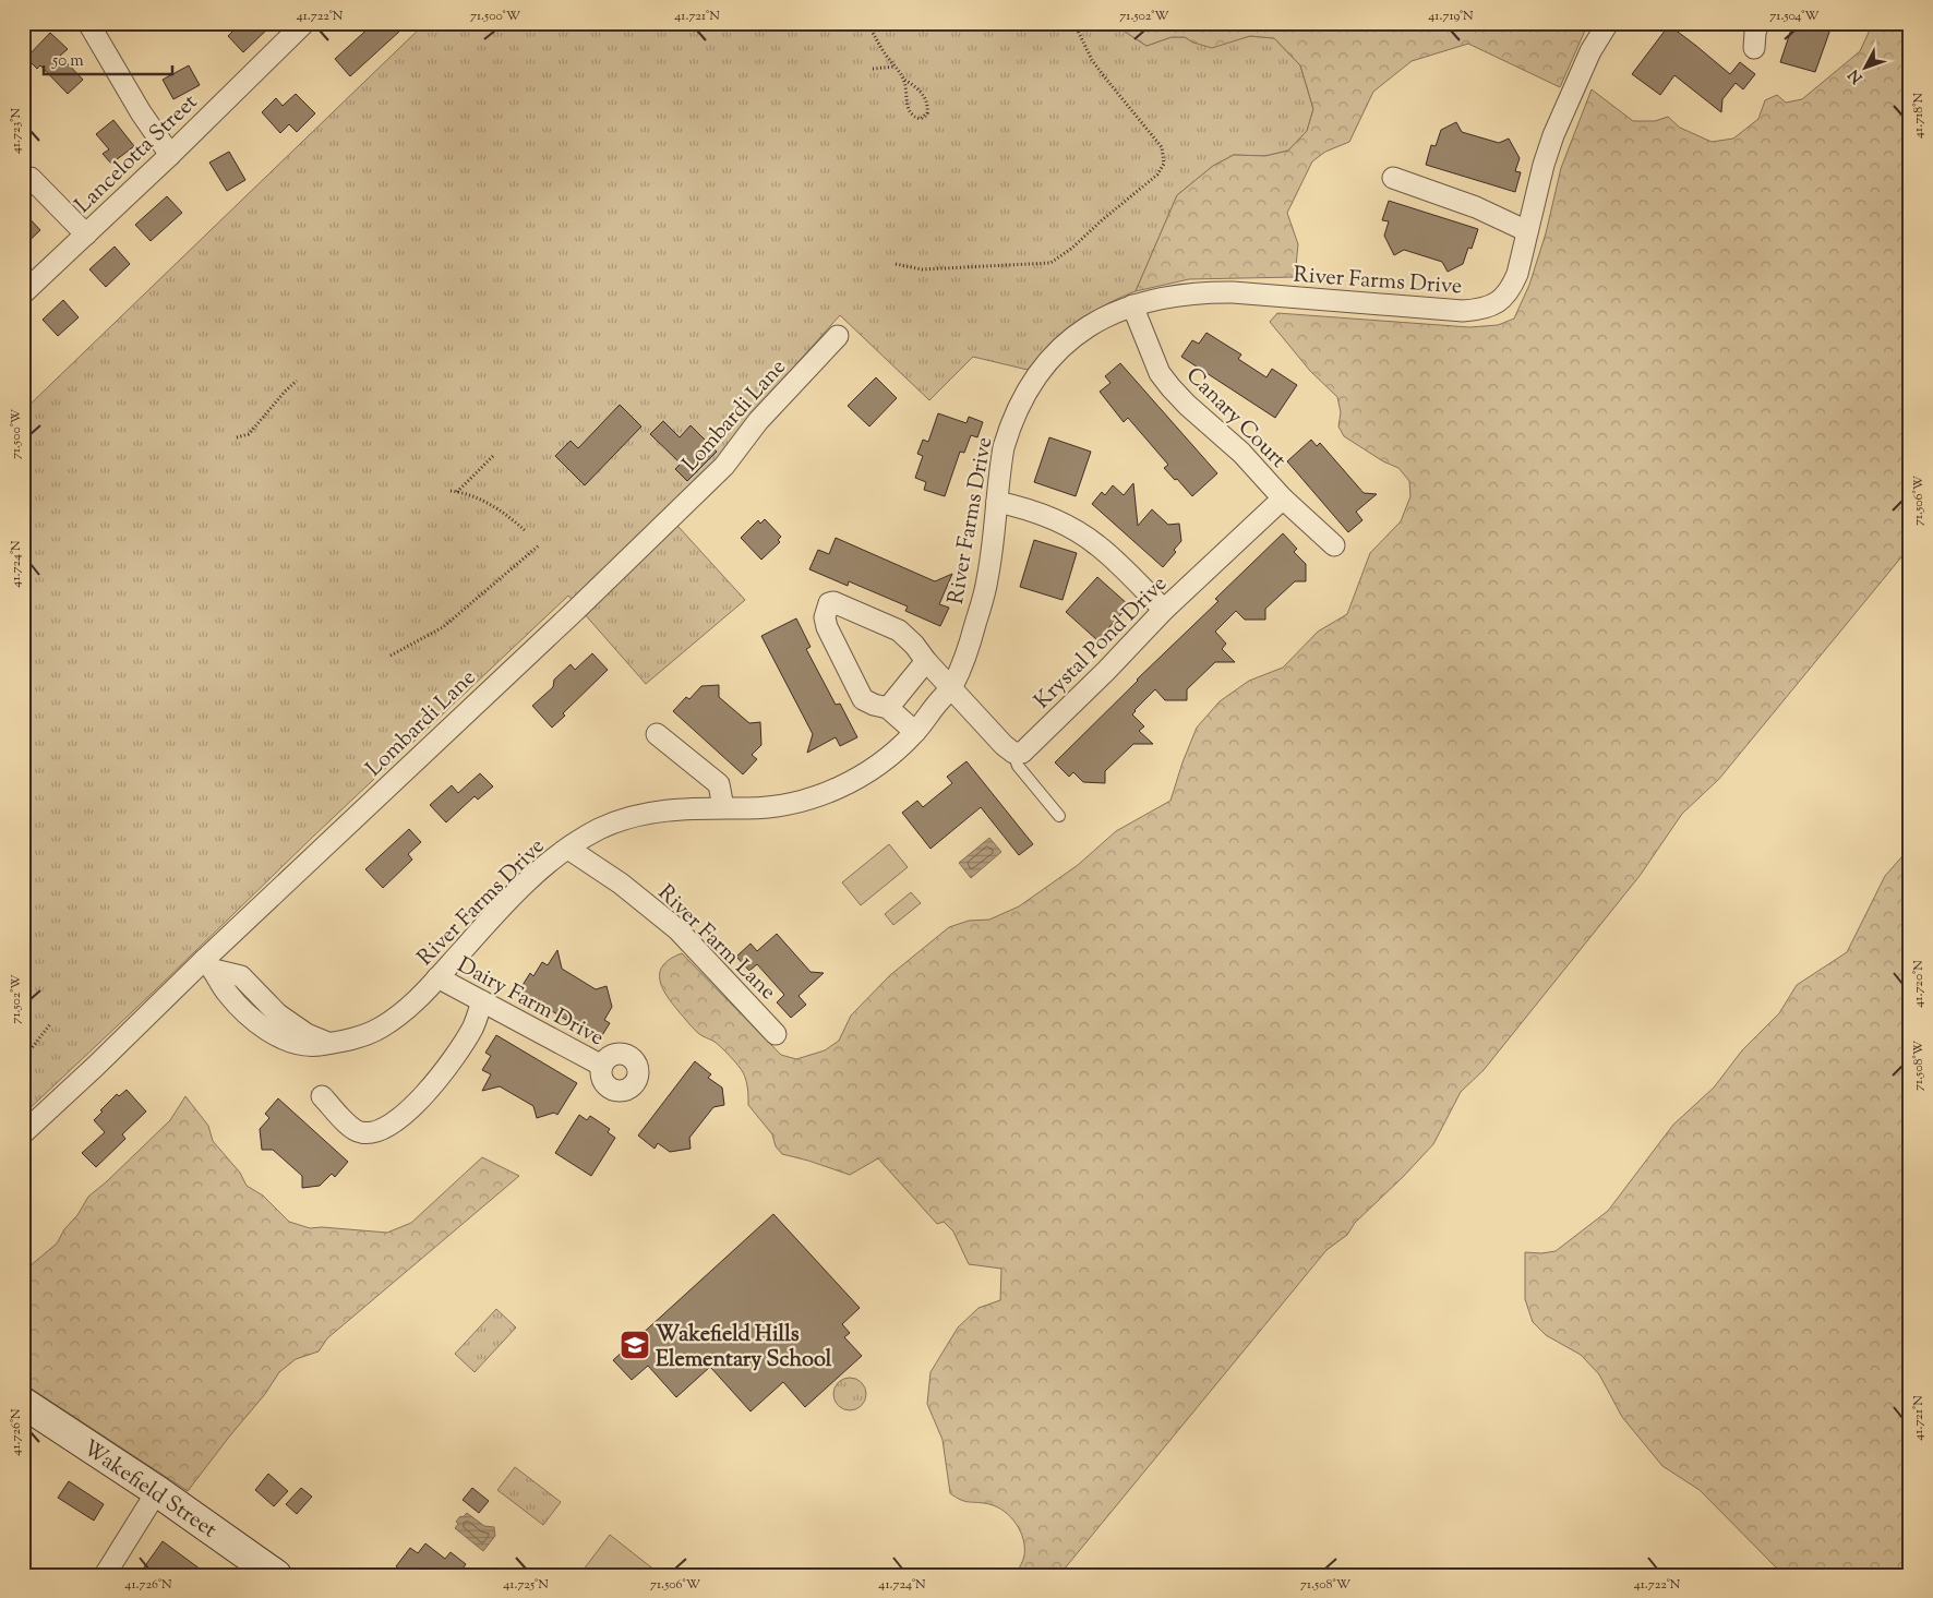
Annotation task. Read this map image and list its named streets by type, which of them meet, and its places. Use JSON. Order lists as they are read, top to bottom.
{
  "streets": {
    "street": [
      "Lancelotta Street",
      "River Farms Drive",
      "Lombardi Lane",
      "Canary Court",
      "Krystal Pond Drive",
      "River Farm Lane",
      "Dairy Farm Drive",
      "Wakefield Street"
    ]
  },
  "crossings": [
    ["River Farms Drive", "Lombardi Lane"],
    ["River Farms Drive", "Canary Court"],
    ["River Farms Drive", "River Farm Lane"],
    ["River Farms Drive", "Dairy Farm Drive"],
    ["Canary Court", "Krystal Pond Drive"]
  ],
  "places": {
    "school or university": ["Wakefield Hills Elementary School"]
  },
  "scale_bar": "50 m",
  "north": "bottom left",
  "coordinates": [
    "41.722°N",
    "71.500°W",
    "41.721°N",
    "71.502°W",
    "41.719°N",
    "71.504°W",
    "41.718°N",
    "41.723°N",
    "71.506°W",
    "41.724°N",
    "41.720°N",
    "71.508°W",
    "41.726°N",
    "41.725°N"
  ]
}
